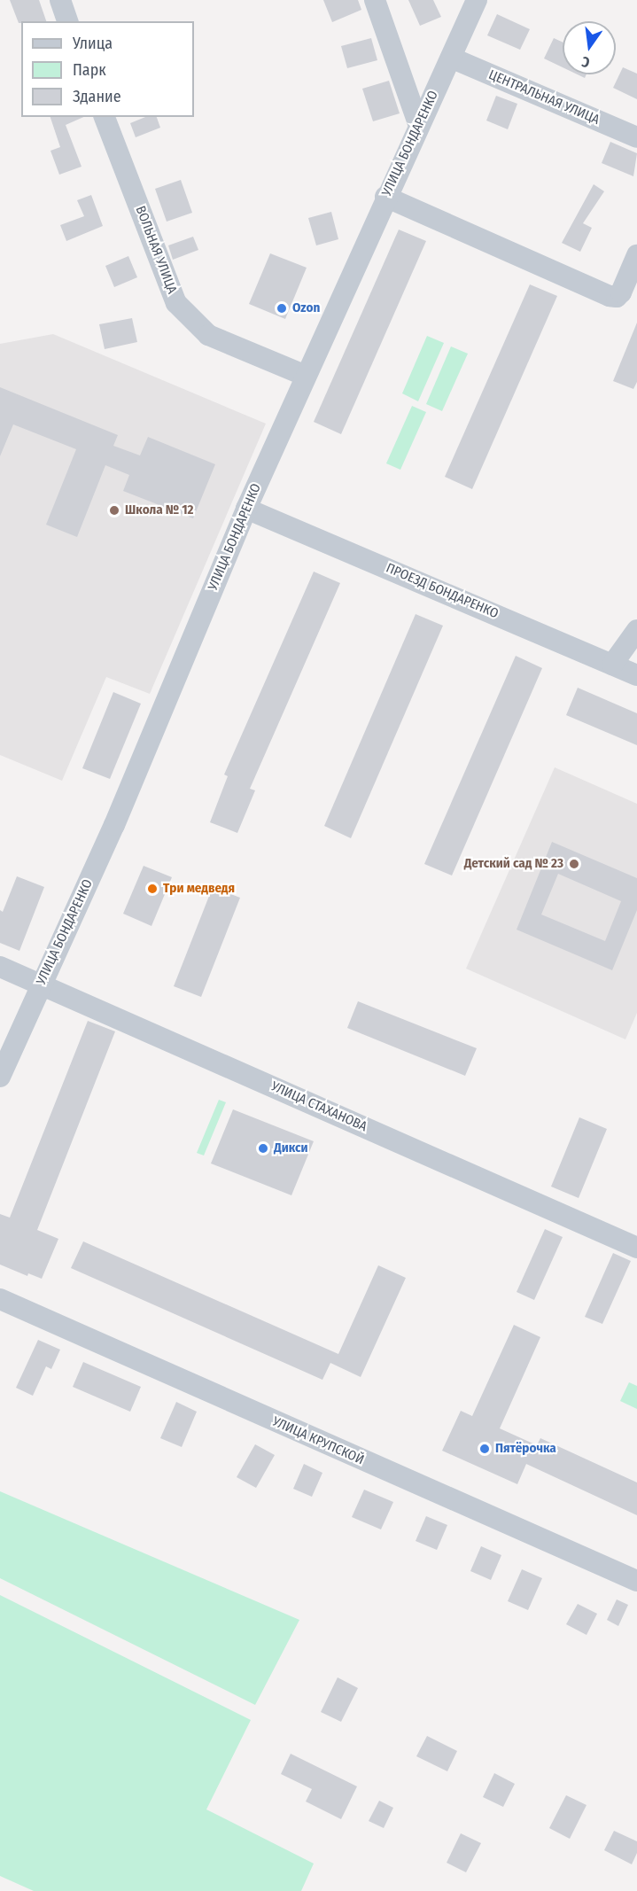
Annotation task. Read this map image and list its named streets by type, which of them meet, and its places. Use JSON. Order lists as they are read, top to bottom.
{
  "streets": {
    "street": [
      "ЦЕНТРАЛЬНАЯ УЛИЦА",
      "УЛИЦА БОНДАРЕНКО",
      "ВОЛЬНАЯ УЛИЦА",
      "ПРОЕЗД БОНДАРЕНКО",
      "УЛИЦА СТАХАНОВА",
      "УЛИЦА КРУПСКОЙ"
    ]
  },
  "crossings": [
    ["ЦЕНТРАЛЬНАЯ УЛИЦА", "УЛИЦА БОНДАРЕНКО"],
    ["УЛИЦА БОНДАРЕНКО", "ВОЛЬНАЯ УЛИЦА"],
    ["УЛИЦА БОНДАРЕНКО", "ПРОЕЗД БОНДАРЕНКО"],
    ["УЛИЦА БОНДАРЕНКО", "УЛИЦА СТАХАНОВА"]
  ],
  "places": [
    "Ozon",
    "Школа № 12",
    "Детский сад № 23",
    "Три медведя",
    "Дикси",
    "Пятёрочка"
  ],
  "legend": ["Улица", "Парк", "Здание"],
  "north": "bottom"
}
